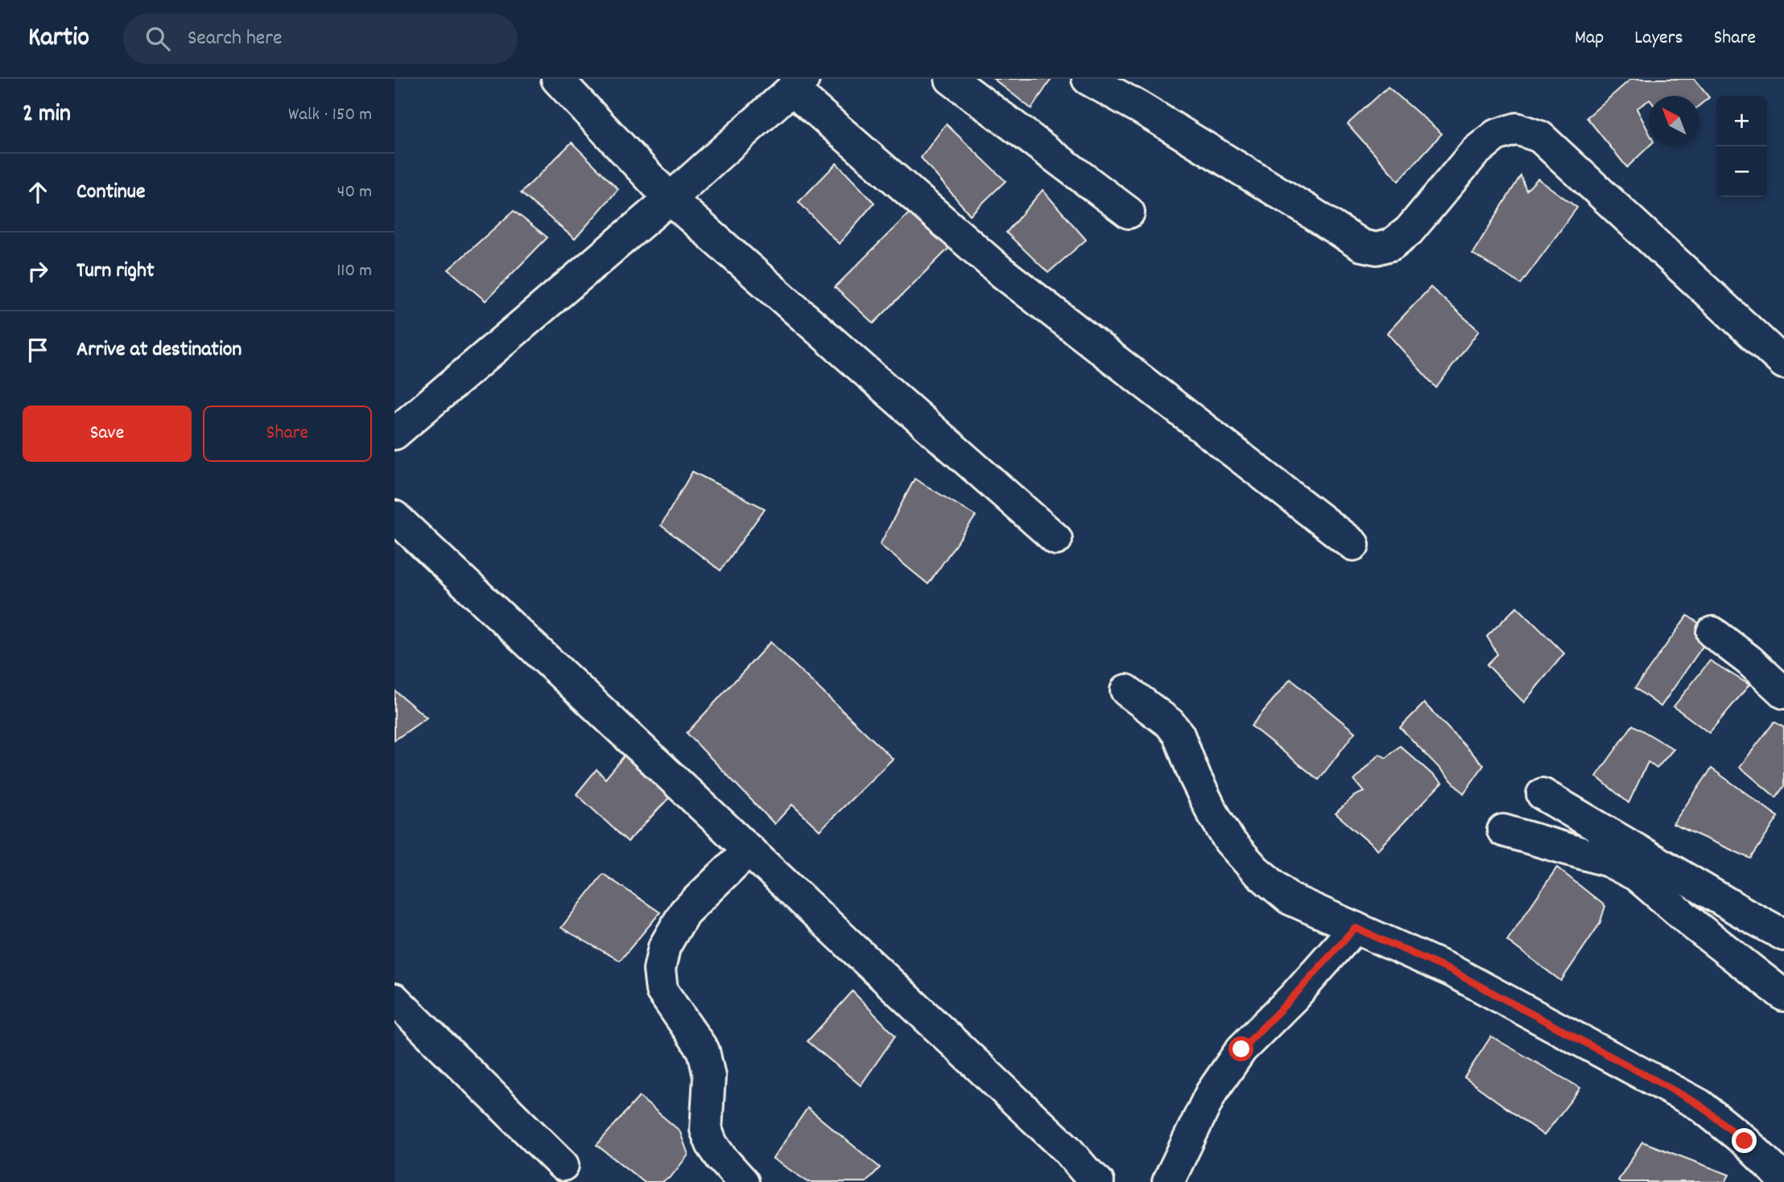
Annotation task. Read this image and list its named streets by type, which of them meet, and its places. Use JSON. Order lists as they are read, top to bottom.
{
  "north": "top left",
  "page": {
    "header": "Kartio",
    "search": "Search here",
    "nav": ["Map", "Layers", "Share"],
    "heading": ["2 min", "Walk · 150 m"],
    "map_buttons": ["+", "−"],
    "list": [
      ["Continue", "40 m"],
      ["Turn right", "110 m"],
      "Arrive at destination"
    ],
    "buttons": ["Save", "Share"]
  }
}
